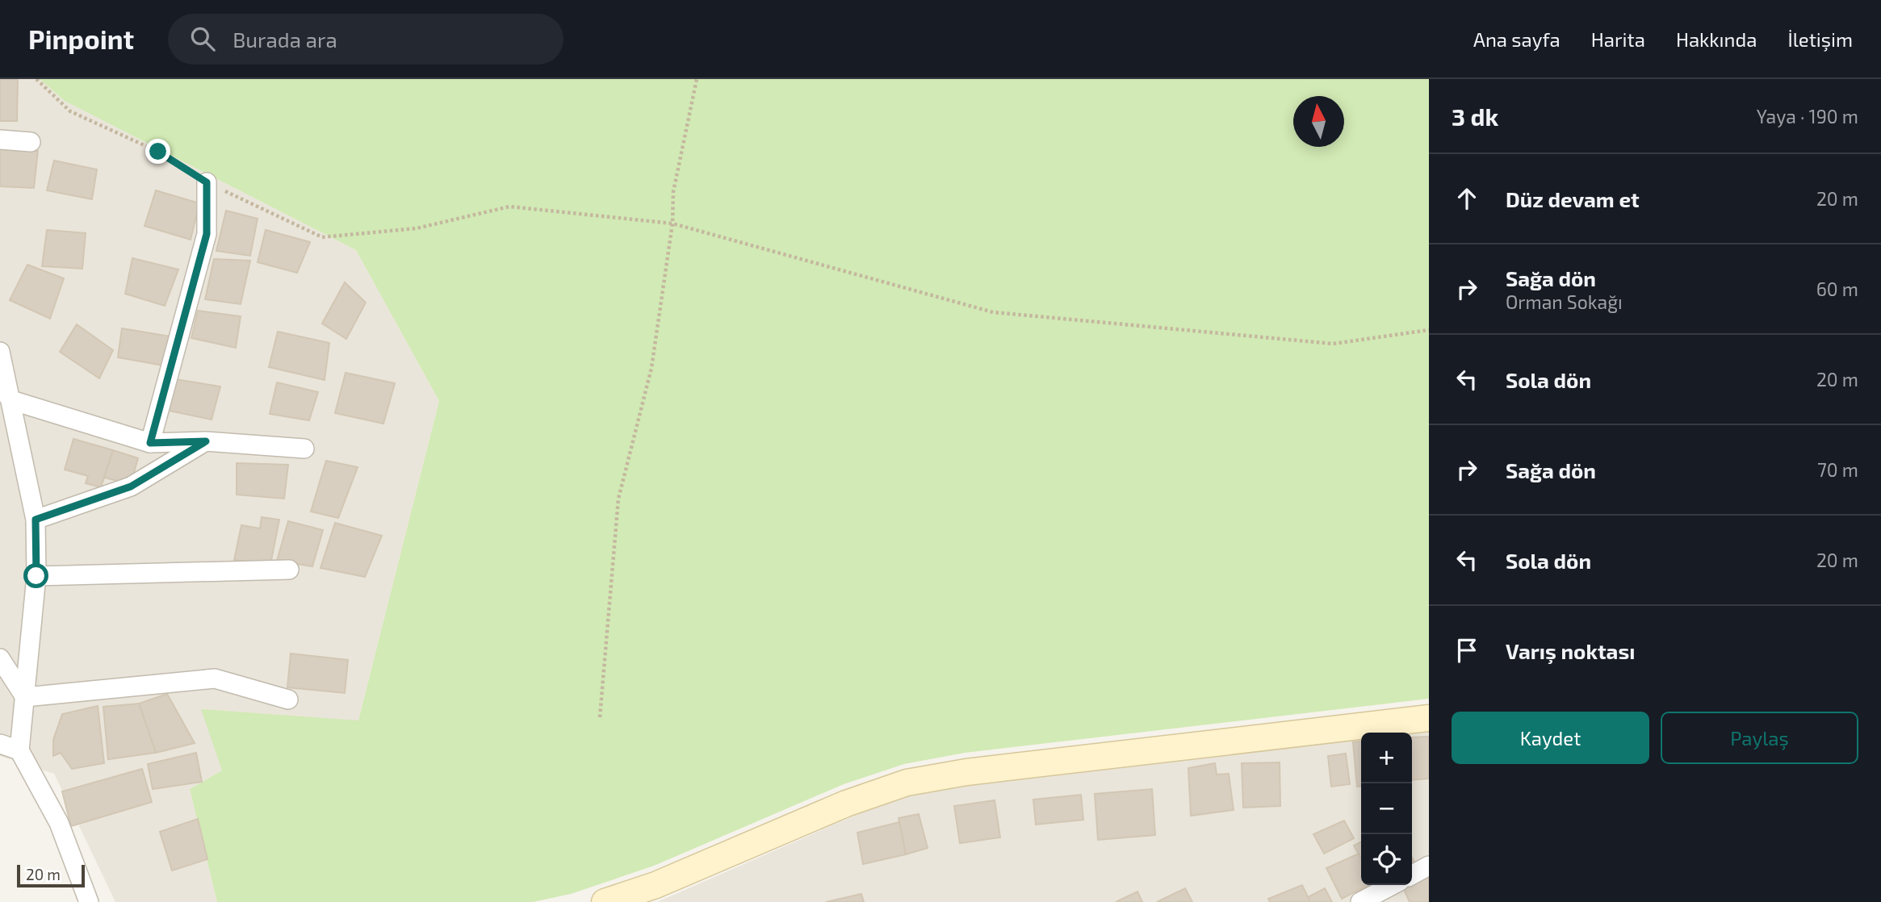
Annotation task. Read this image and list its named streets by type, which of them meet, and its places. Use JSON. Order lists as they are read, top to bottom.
{
  "scale_bar": "20 m",
  "north": "top",
  "page": {
    "header": "Pinpoint",
    "search": "Burada ara",
    "nav": [
      "Ana sayfa",
      "Harita",
      "Hakkında",
      "İletişim"
    ],
    "heading": ["3 dk", "Yaya · 190 m"],
    "list": [
      ["Düz devam et", "20 m"],
      ["Sağa dön", "Orman Sokağı", "60 m"],
      ["Sola dön", "20 m"],
      ["Sağa dön", "70 m"],
      ["Sola dön", "20 m"],
      "Varış noktası"
    ],
    "buttons": ["Kaydet", "Paylaş"],
    "map_buttons": ["+", "−"],
    "scale": "20 m"
  }
}
